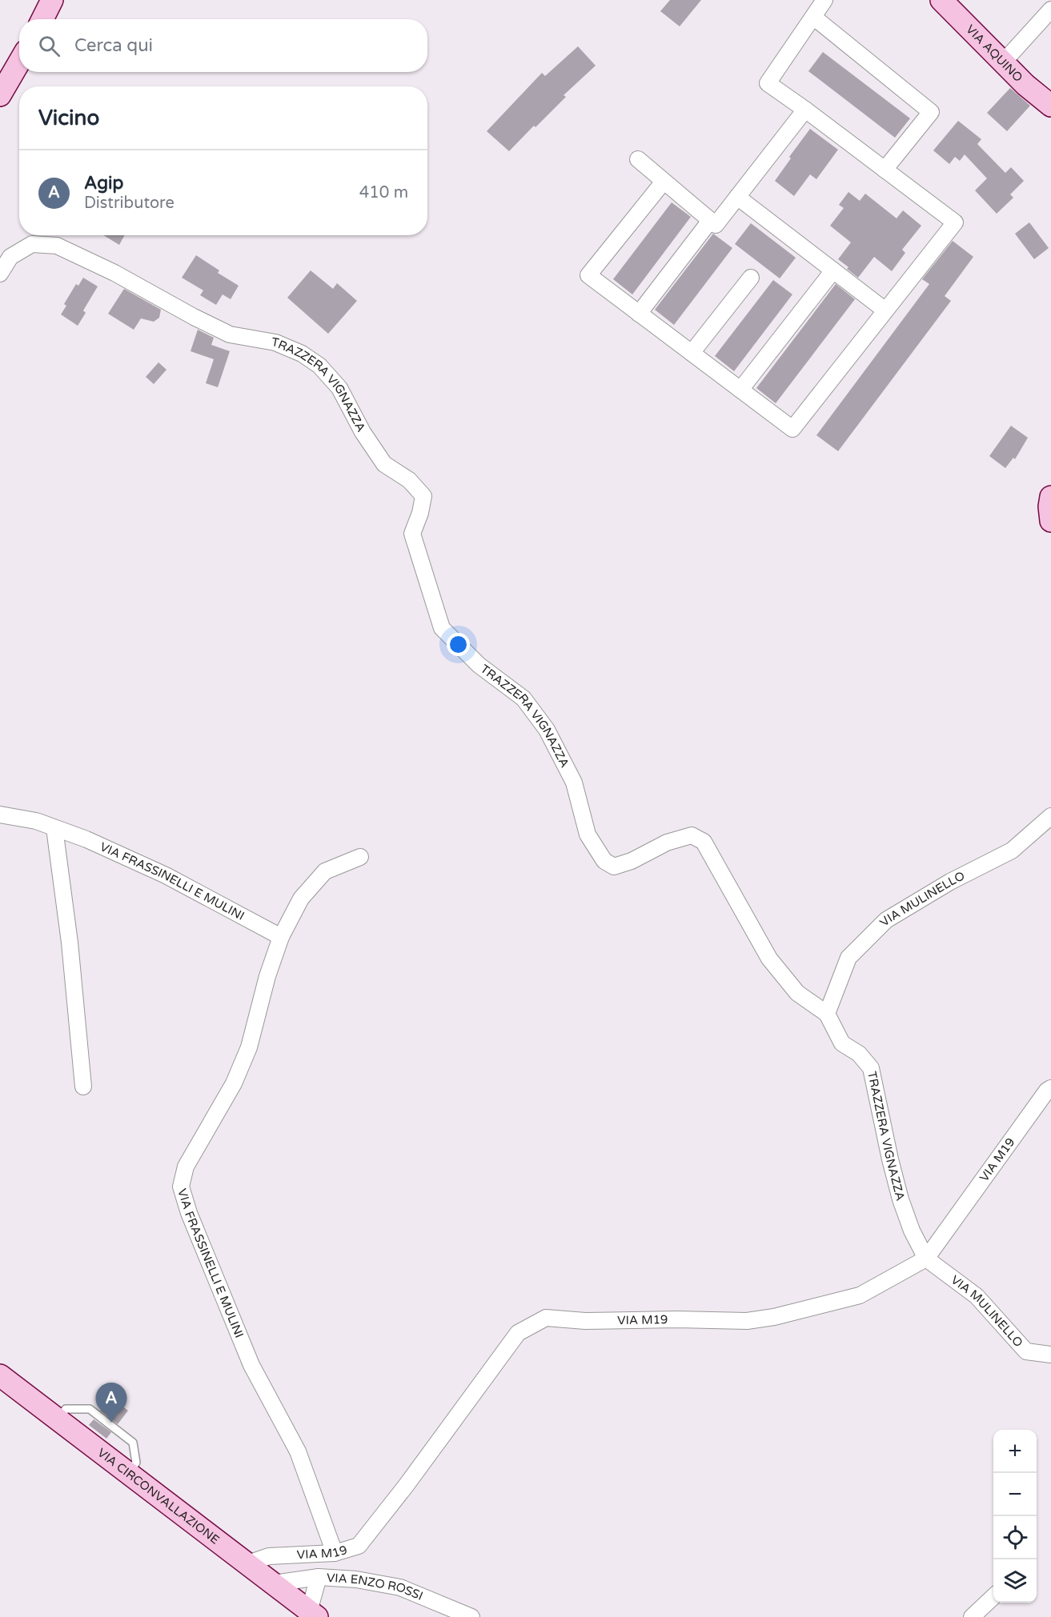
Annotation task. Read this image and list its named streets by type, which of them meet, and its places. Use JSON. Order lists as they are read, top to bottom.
{
  "streets": {
    "main road": ["VIA AQUINO", "VIA CIRCONVALLAZIONE"],
    "street": [
      "TRAZZERA VIGNAZZA",
      "VIA FRASSINELLI E MULINI",
      "VIA MULINELLO",
      "VIA M19",
      "VIA ENZO ROSSI"
    ]
  },
  "crossings": [
    ["TRAZZERA VIGNAZZA", "VIA MULINELLO"],
    ["TRAZZERA VIGNAZZA", "VIA M19"],
    ["VIA FRASSINELLI E MULINI", "VIA M19"],
    ["VIA MULINELLO", "VIA M19"],
    ["VIA M19", "VIA CIRCONVALLAZIONE"],
    ["VIA CIRCONVALLAZIONE", "VIA ENZO ROSSI"]
  ],
  "page": {
    "search": "Cerca qui",
    "heading": "Vicino",
    "list": [
      {
        "mark": "A",
        "name": "Agip",
        "note": "Distributore",
        "value": "410 m"
      }
    ],
    "pins": "A",
    "map_buttons": ["+", "−"]
  }
}
